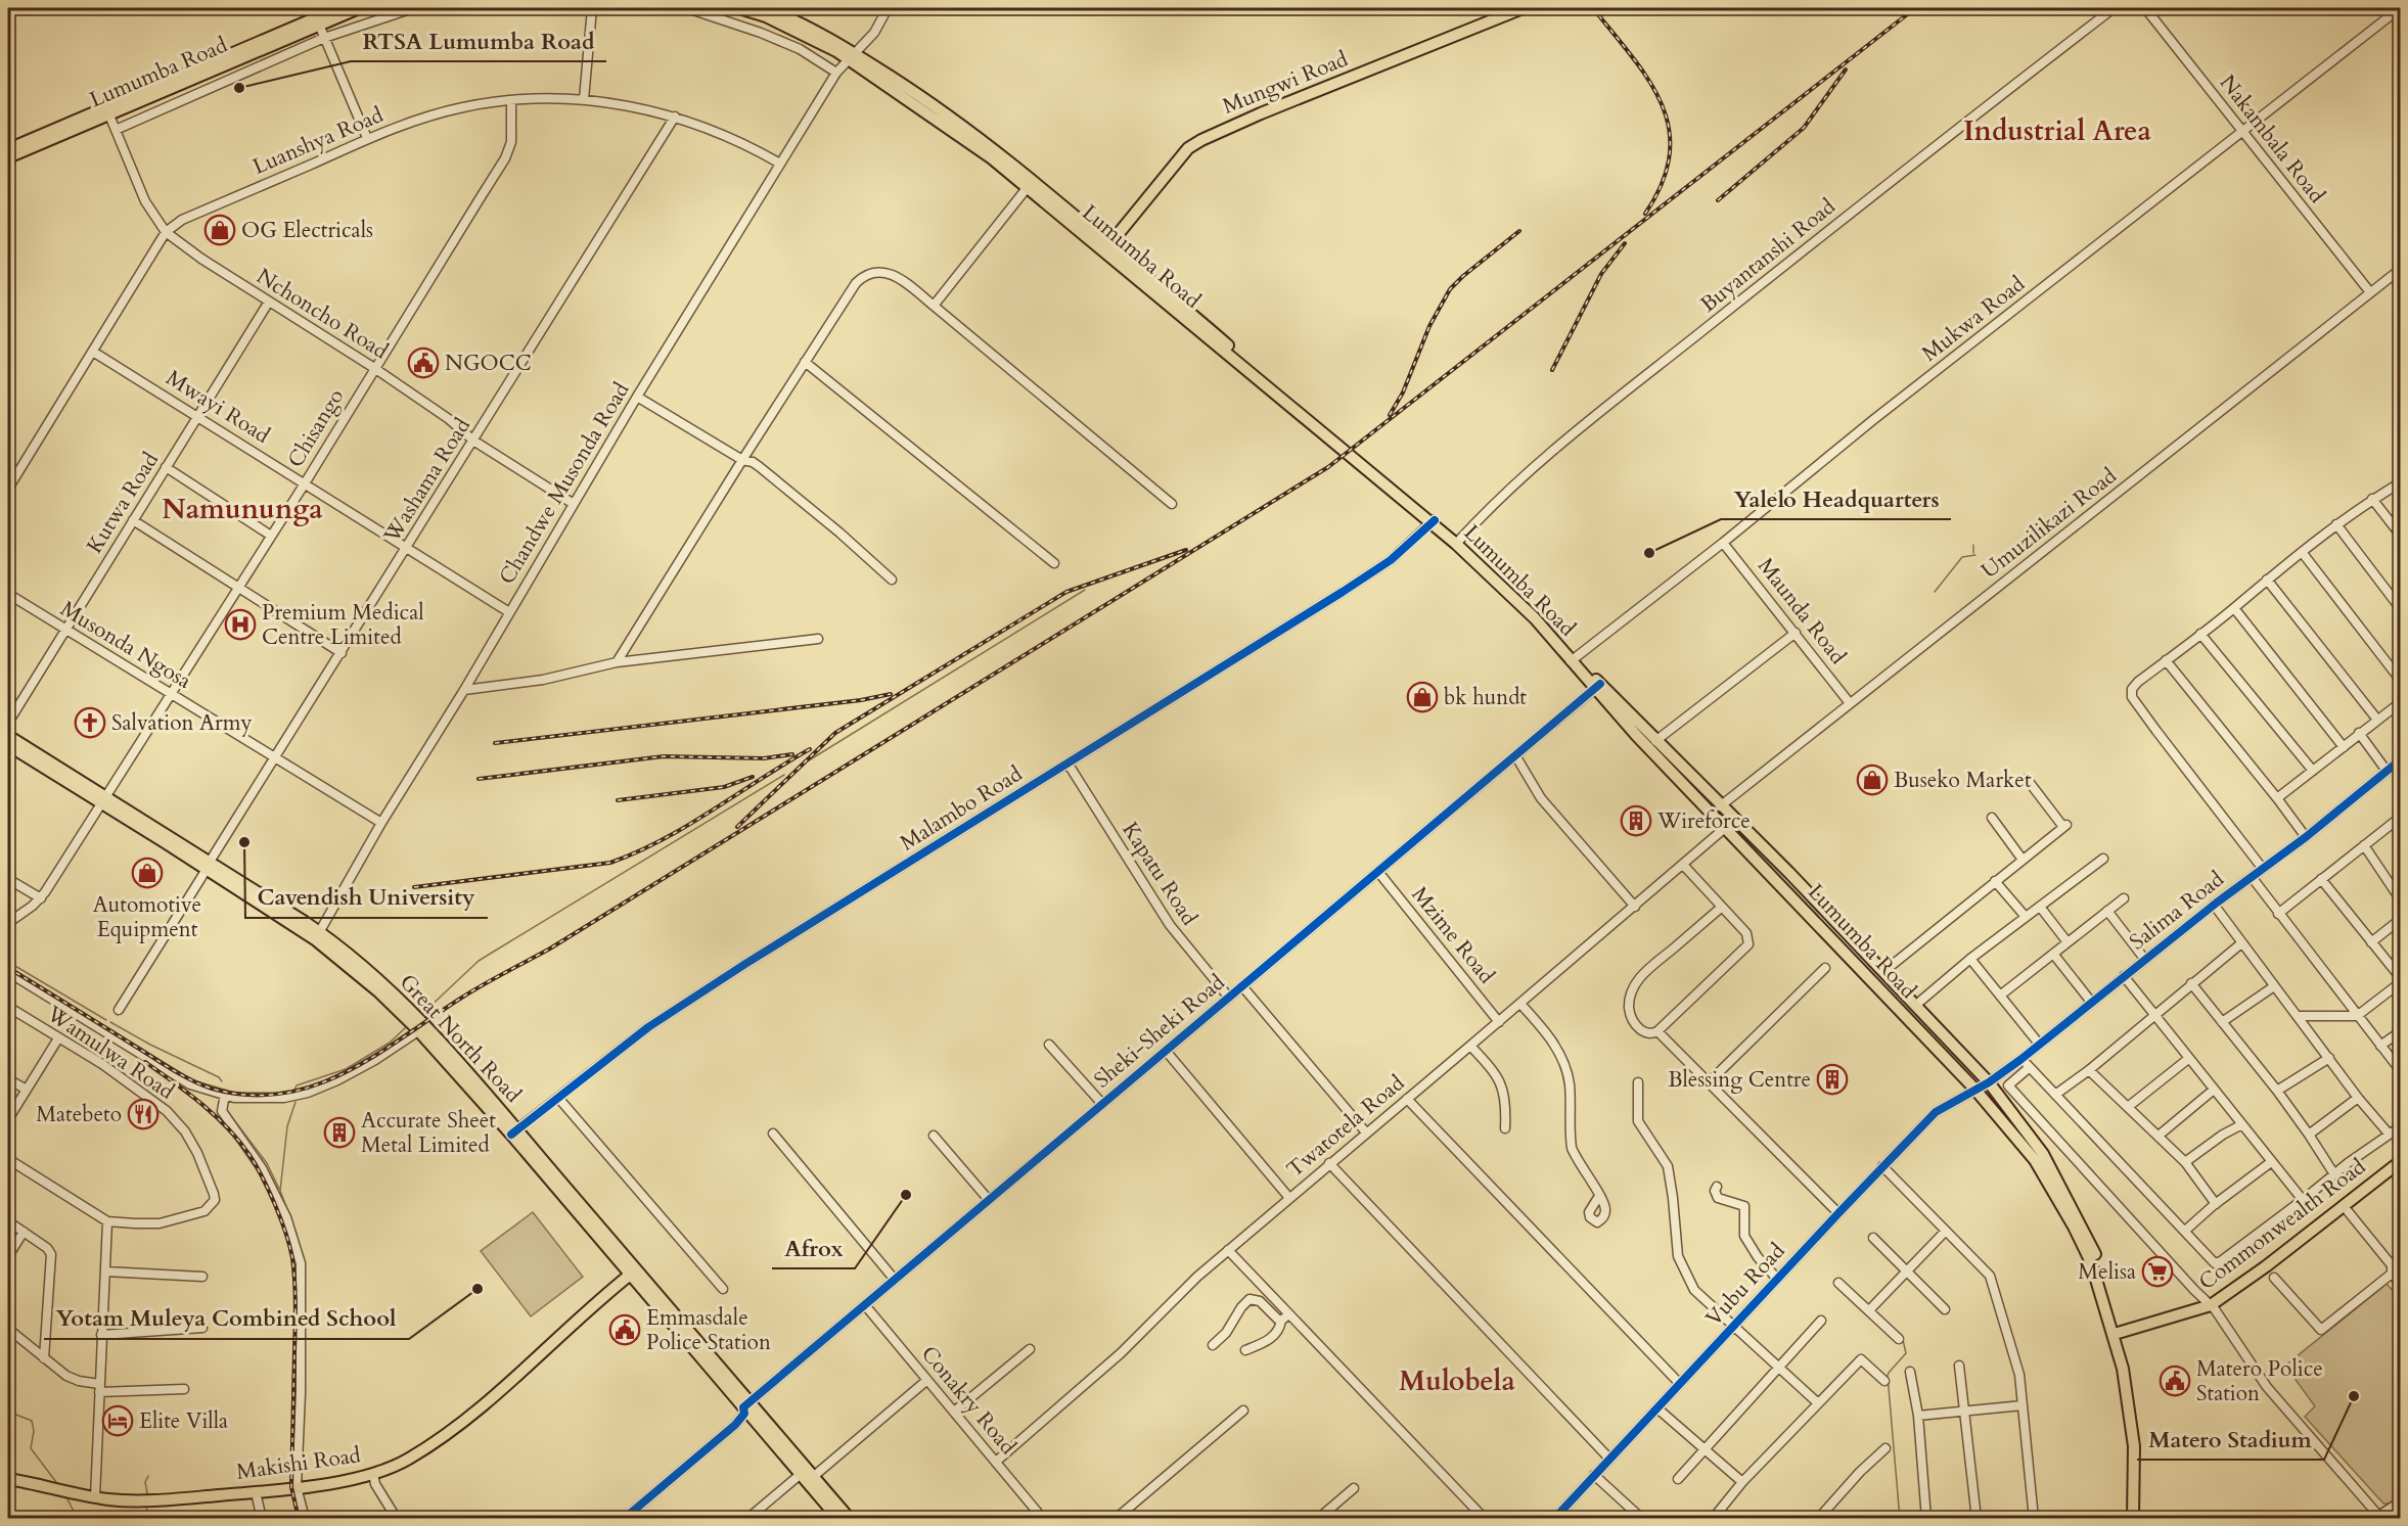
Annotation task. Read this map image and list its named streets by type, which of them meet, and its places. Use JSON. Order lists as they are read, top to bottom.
{
  "streets": {
    "main road": [
      "Lumumba Road",
      "Mungwi Road",
      "Great North Road",
      "Commonwealth Road",
      "Makishi Road"
    ],
    "street": [
      "Nakambala Road",
      "Luanshya Road",
      "Buyantanshi Road",
      "Nchoncho Road",
      "Mukwa Road",
      "Mwayi Road",
      "Chisango",
      "Washama Road",
      "Chandwe Musonda Road",
      "Kutwa Road",
      "Umuzilikazi Road",
      "Maunda Road",
      "Musonda Ngosa",
      "Malambo Road",
      "Kapatu Road",
      "Salima Road",
      "Mzime Road",
      "Sheki-Sheki Road",
      "Wamulwa Road",
      "Twatotela Road",
      "Vubu Road",
      "Conakry Road"
    ]
  },
  "crossings": [
    ["Lumumba Road", "Mungwi Road"],
    ["Lumumba Road", "Buyantanshi Road"],
    ["Lumumba Road", "Nchoncho Road"],
    ["Lumumba Road", "Mukwa Road"],
    ["Lumumba Road", "Chandwe Musonda Road"],
    ["Lumumba Road", "Umuzilikazi Road"],
    ["Lumumba Road", "Malambo Road"],
    ["Lumumba Road", "Salima Road"],
    ["Lumumba Road", "Sheki-Sheki Road"],
    ["Lumumba Road", "Twatotela Road"],
    ["Lumumba Road", "Commonwealth Road"],
    ["Lumumba Road", "Vubu Road"],
    ["Nakambala Road", "Mukwa Road"],
    ["Nakambala Road", "Umuzilikazi Road"],
    ["Luanshya Road", "Nchoncho Road"],
    ["Luanshya Road", "Mwayi Road"],
    ["Luanshya Road", "Chisango"],
    ["Luanshya Road", "Washama Road"],
    ["Luanshya Road", "Chandwe Musonda Road"],
    ["Nchoncho Road", "Chisango"],
    ["Nchoncho Road", "Washama Road"],
    ["Nchoncho Road", "Chandwe Musonda Road"],
    ["Nchoncho Road", "Kutwa Road"],
    ["Mukwa Road", "Maunda Road"],
    ["Mwayi Road", "Chisango"],
    ["Mwayi Road", "Washama Road"],
    ["Mwayi Road", "Chandwe Musonda Road"],
    ["Mwayi Road", "Kutwa Road"],
    ["Chisango", "Musonda Ngosa"],
    ["Chisango", "Great North Road"],
    ["Washama Road", "Musonda Ngosa"],
    ["Washama Road", "Great North Road"],
    ["Chandwe Musonda Road", "Musonda Ngosa"],
    ["Chandwe Musonda Road", "Great North Road"],
    ["Kutwa Road", "Musonda Ngosa"],
    ["Umuzilikazi Road", "Maunda Road"],
    ["Malambo Road", "Kapatu Road"],
    ["Malambo Road", "Great North Road"],
    ["Kapatu Road", "Sheki-Sheki Road"],
    ["Salima Road", "Vubu Road"],
    ["Mzime Road", "Sheki-Sheki Road"],
    ["Mzime Road", "Twatotela Road"],
    ["Sheki-Sheki Road", "Great North Road"],
    ["Sheki-Sheki Road", "Conakry Road"],
    ["Great North Road", "Makishi Road"],
    ["Twatotela Road", "Conakry Road"]
  ],
  "districts": ["Industrial Area", "Namununga", "Mulobela"],
  "places": {
    "other": [
      "RTSA Lumumba Road",
      "Yalelo Headquarters",
      "Cavendish University",
      "Afrox",
      "Yotam Muleya Combined School",
      "Matero Stadium"
    ],
    "shop": [
      "OG Electricals",
      "bk hundt",
      "Buseko Market",
      "Automotive Equipment"
    ],
    "public building": ["NGOCC", "Emmasdale Police Station", "Matero Police Station"],
    "hospital": ["Premium Medical Centre Limited"],
    "church": ["Salvation Army"],
    "building": ["Wireforce", "Blessing Centre", "Accurate Sheet Metal Limited"],
    "restaurant": ["Matebeto"],
    "supermarket": ["Melisa"],
    "hotel": ["Elite Villa"]
  }
}
